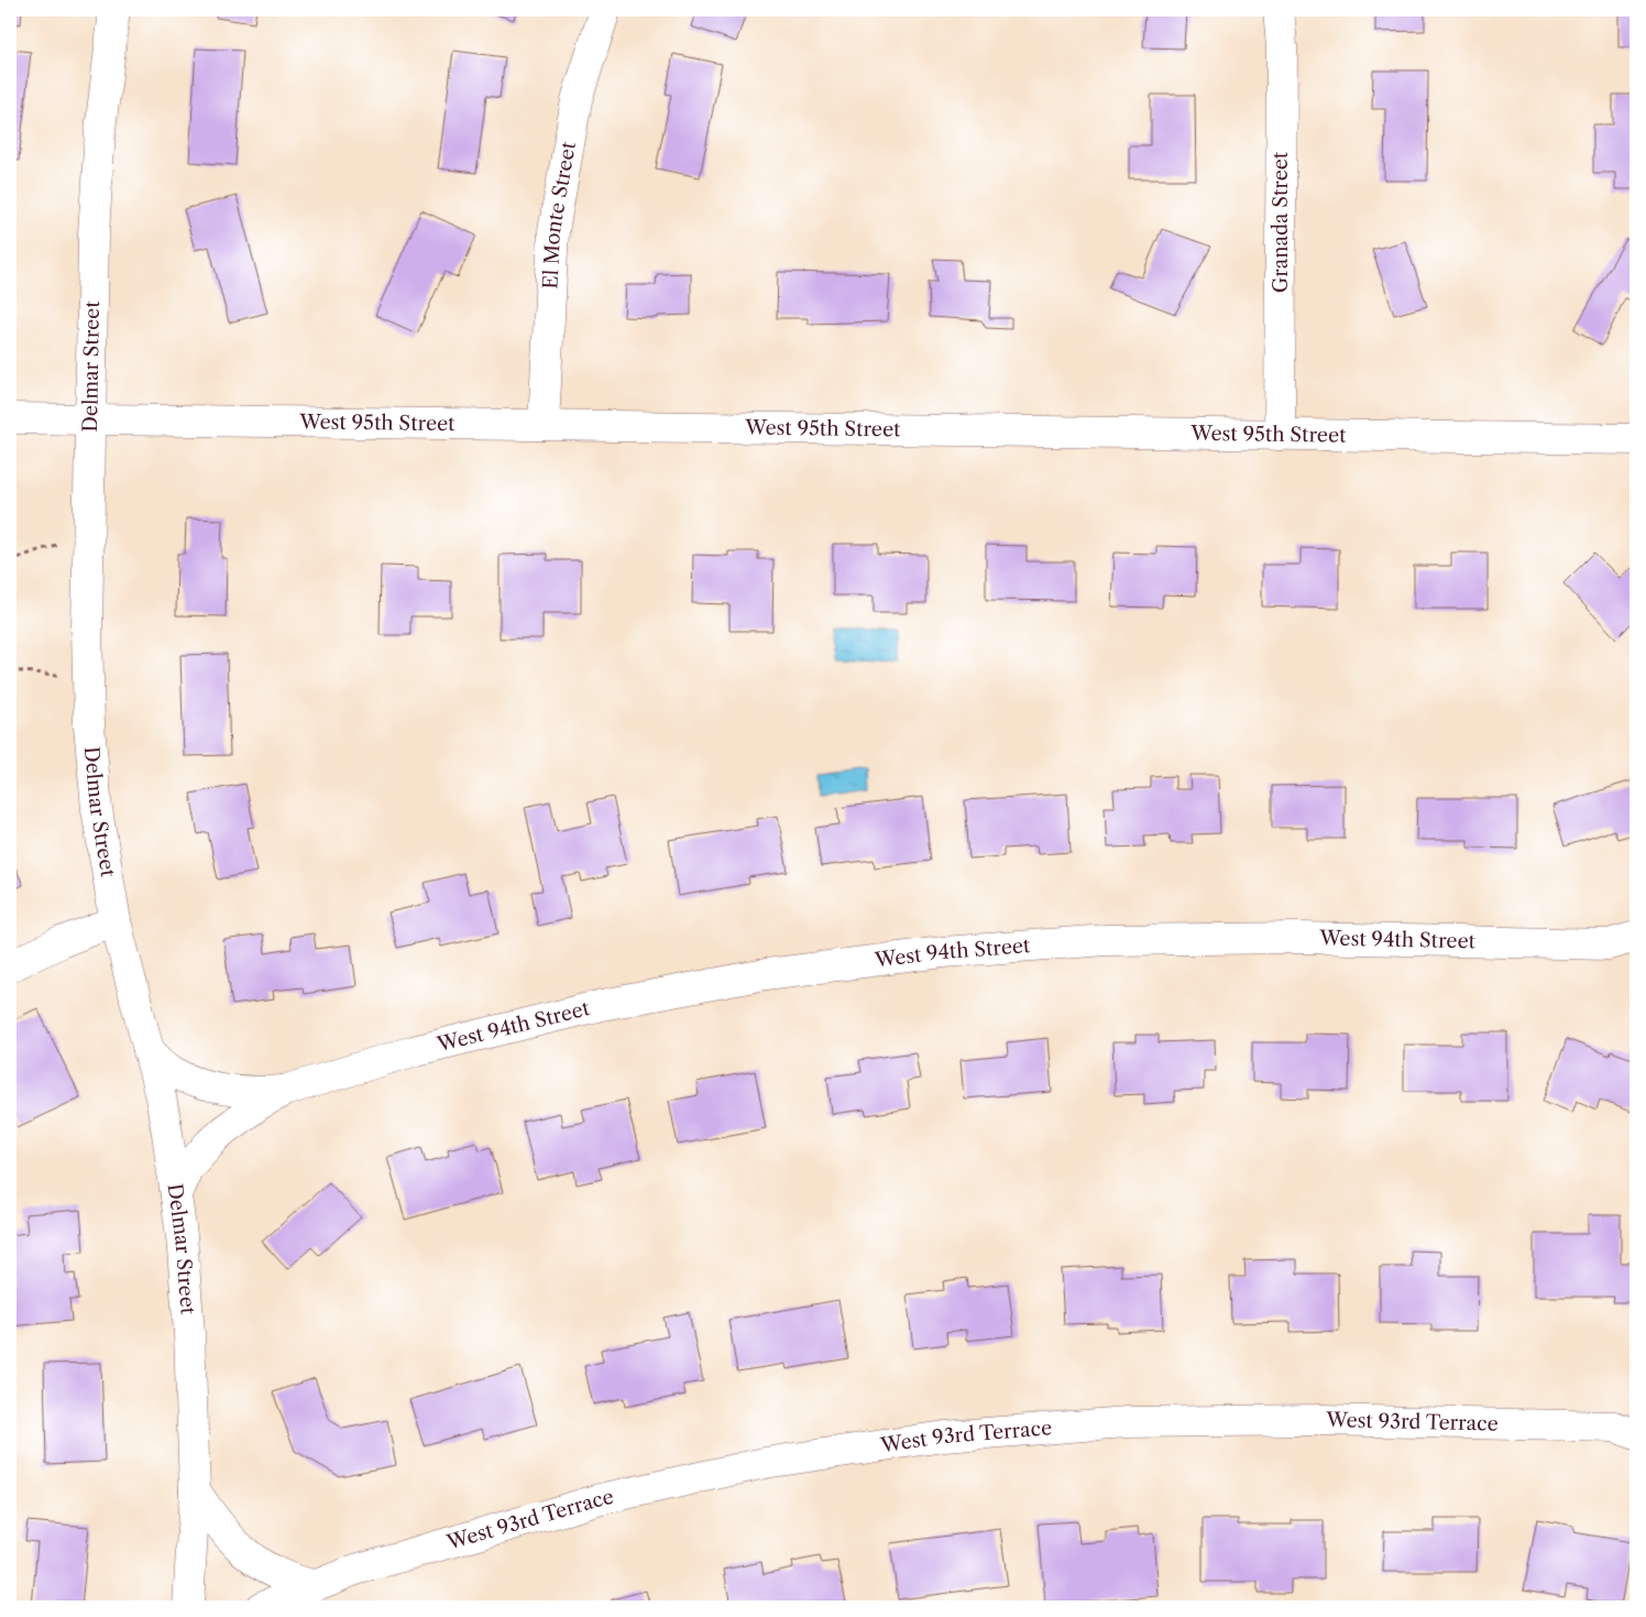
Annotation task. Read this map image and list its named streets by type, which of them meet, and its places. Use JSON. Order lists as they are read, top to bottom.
{
  "streets": {
    "street": [
      "El Monte Street",
      "Granada Street",
      "Delmar Street",
      "West 95th Street",
      "West 94th Street",
      "West 93rd Terrace"
    ]
  },
  "crossings": [
    ["El Monte Street", "West 95th Street"],
    ["Granada Street", "West 95th Street"],
    ["Delmar Street", "West 95th Street"],
    ["Delmar Street", "West 94th Street"]
  ]
}
